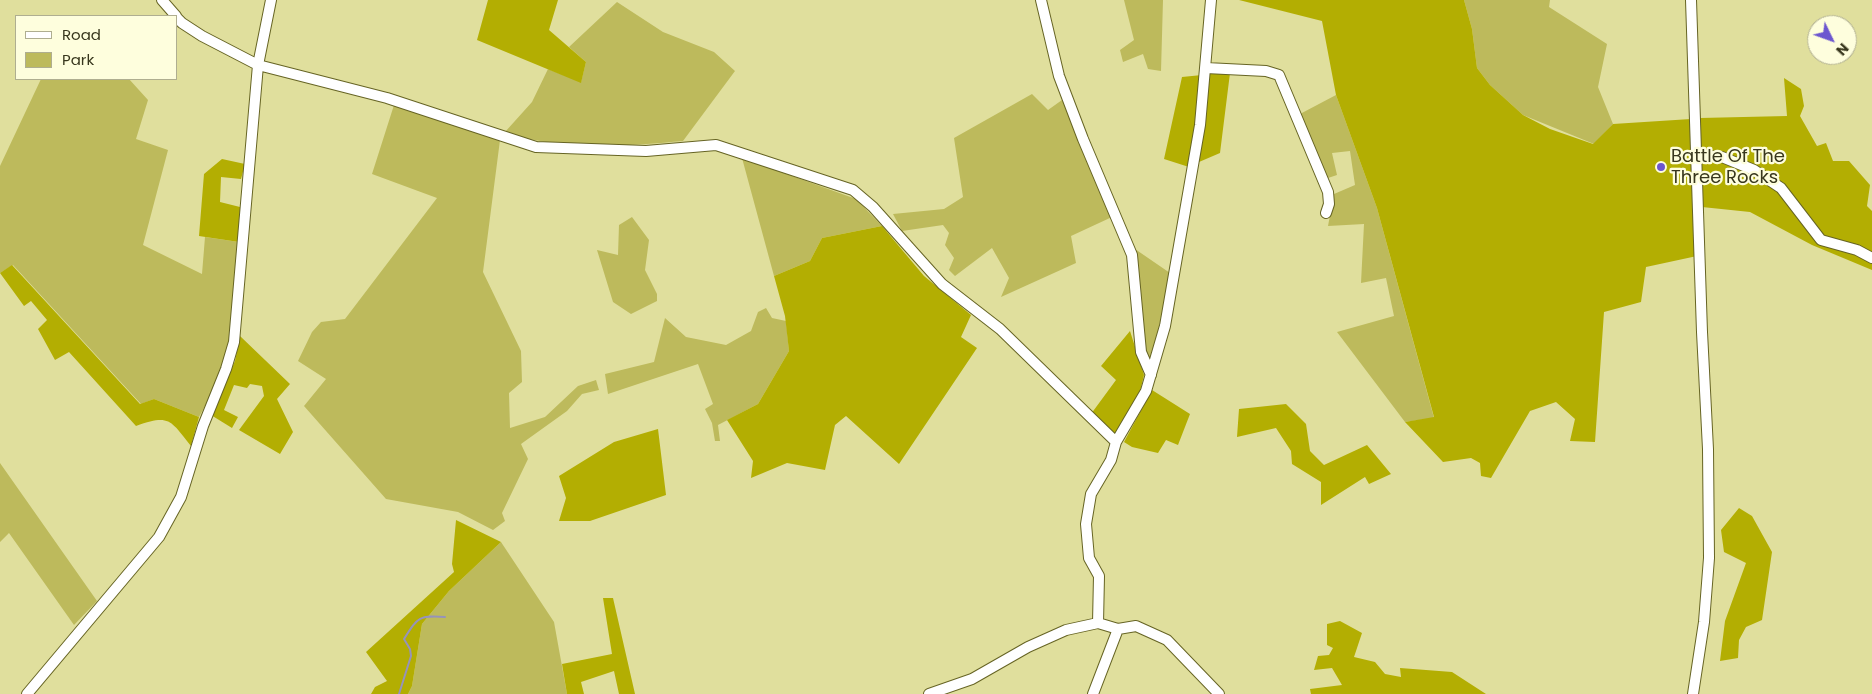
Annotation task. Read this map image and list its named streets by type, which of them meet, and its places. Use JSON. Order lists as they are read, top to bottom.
{
  "places": ["Battle Of The Three Rocks"],
  "legend": ["Road", "Park"],
  "north": "bottom right"
}
